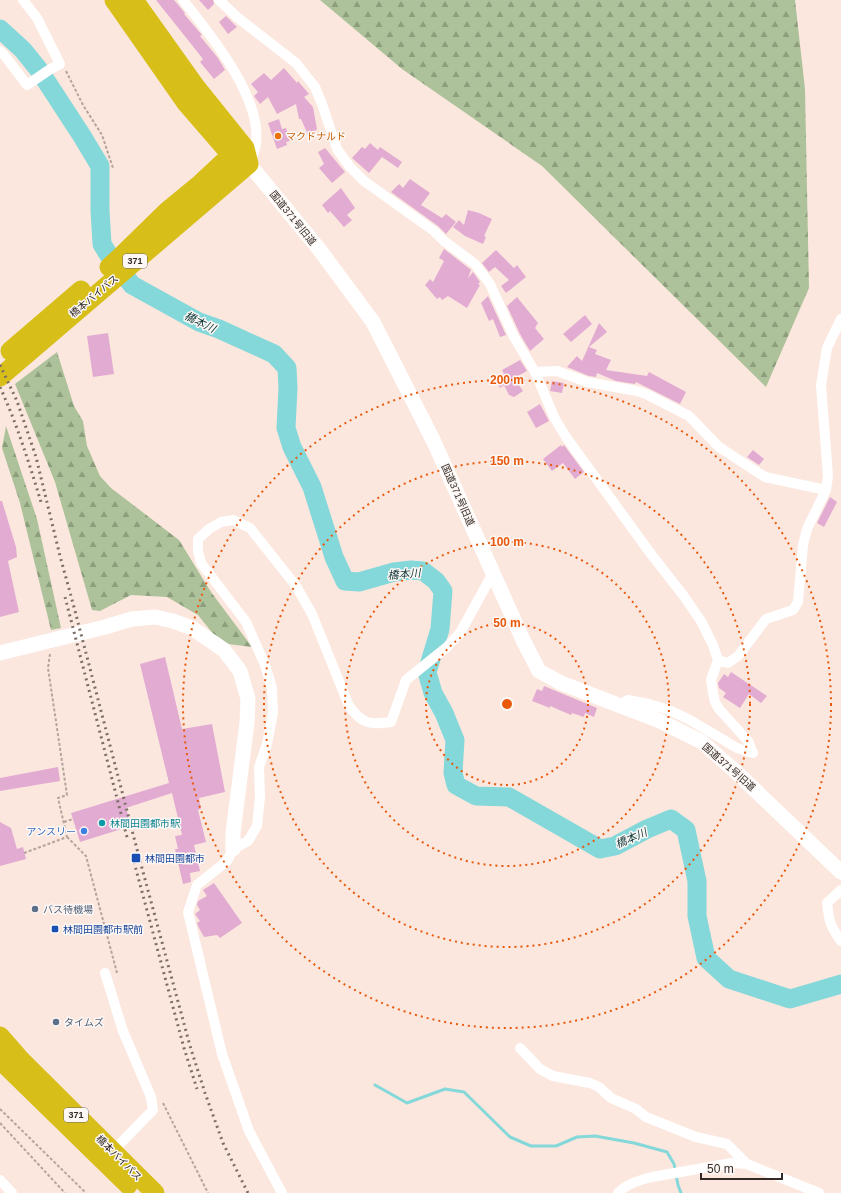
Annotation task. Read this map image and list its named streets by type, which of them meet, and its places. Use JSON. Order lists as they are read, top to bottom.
{
  "streets": {
    "highway": ["371", "橋本バイパス"],
    "street": ["国道371号旧道"]
  },
  "crossings": [
    ["国道371号旧道", "橋本バイパス"]
  ],
  "water": ["橋本川"],
  "places": {
    "other": [
      "マクドナルド",
      "林間田園都市駅",
      "アンスリー",
      "バス待機場",
      "タイムズ"
    ],
    "transit": ["林間田園都市", "林間田園都市駅前"]
  },
  "scale_bar": "50 m",
  "rings": [
    "200 m",
    "150 m",
    "100 m",
    "50 m"
  ]
}
